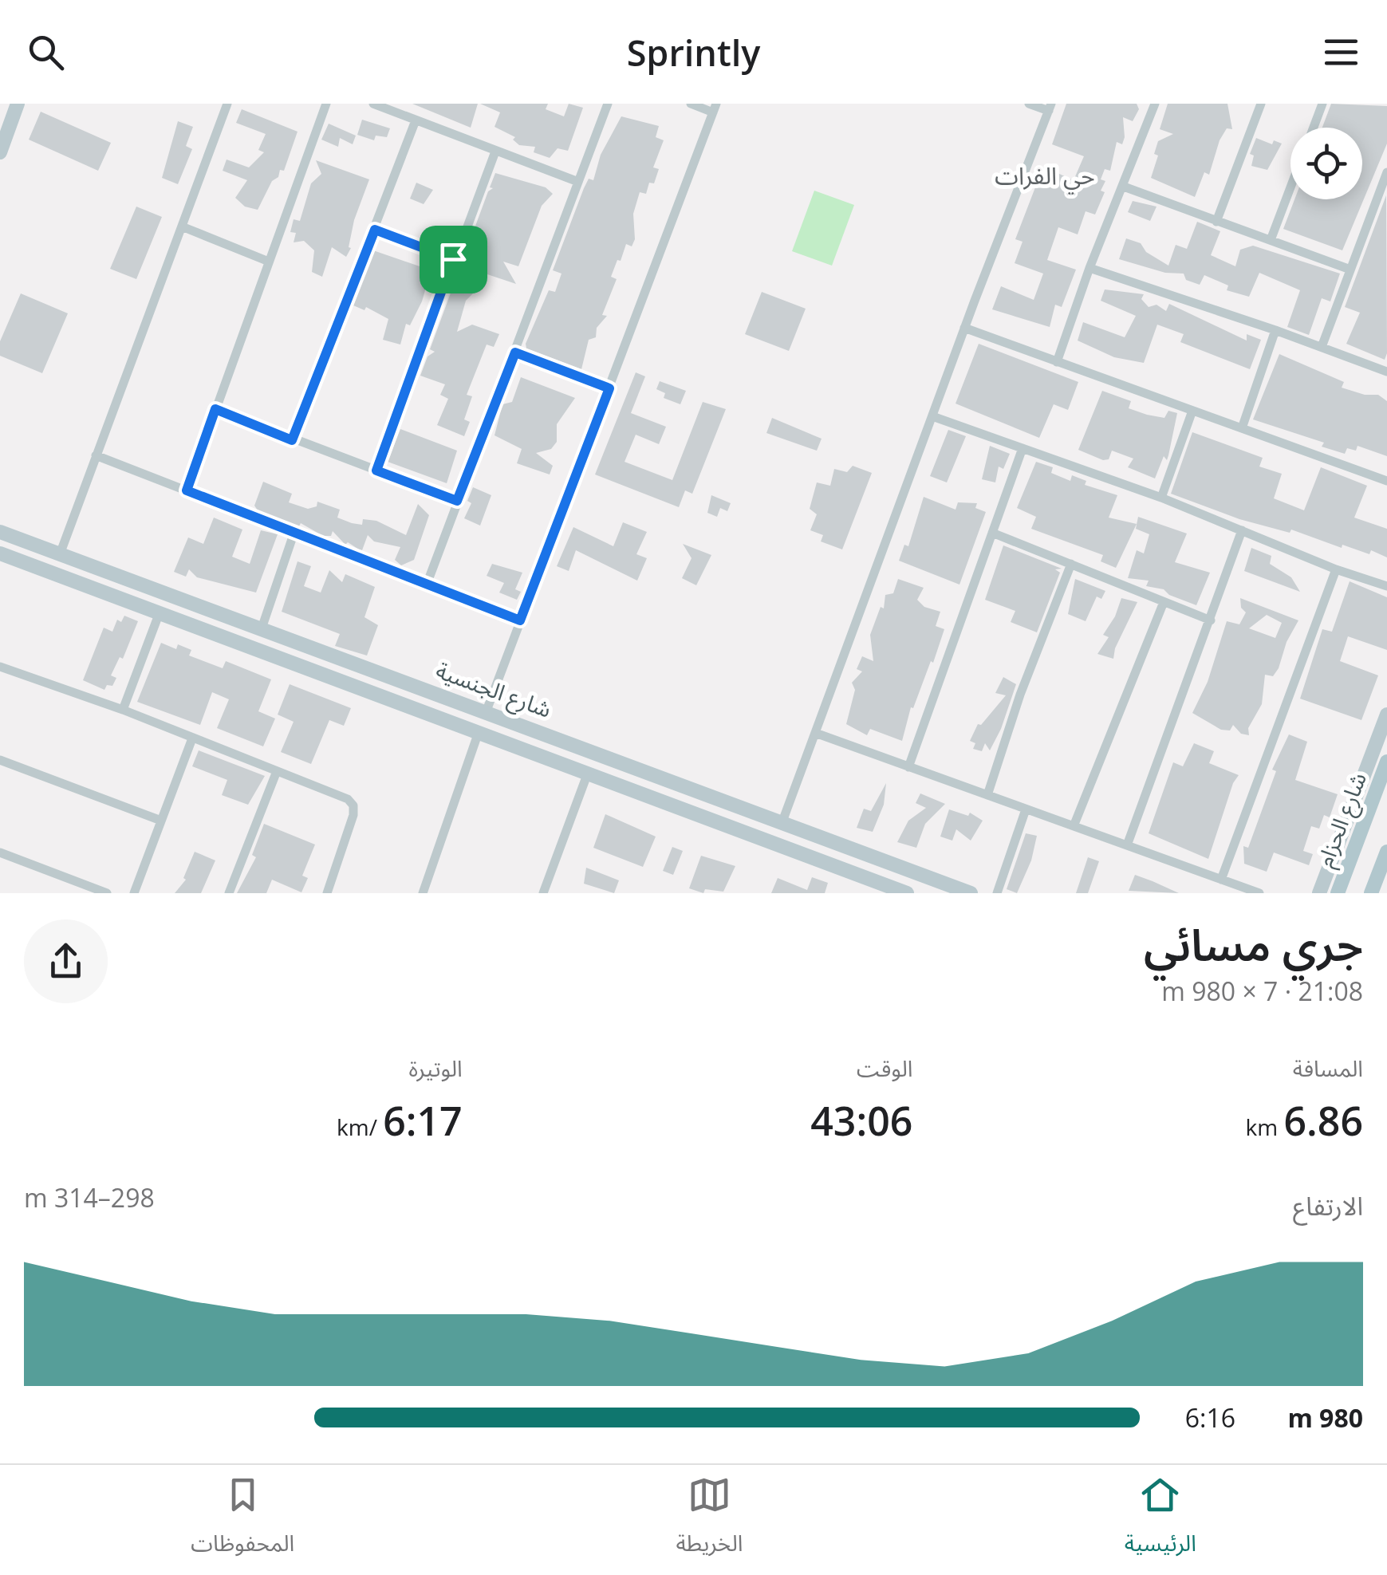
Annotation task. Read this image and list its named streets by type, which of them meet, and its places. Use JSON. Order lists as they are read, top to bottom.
{
  "streets": {
    "main road": ["شارع الجنسية", "شارع الحزام"]
  },
  "districts": ["حي الفرات"],
  "page": {
    "header": "Sprintly",
    "heading": ["جري مسائي", "21:08 · 7 × 980 m"],
    "stats": [
      ["المسافة", "6.86 km"],
      ["الوقت", "43:06"],
      ["الوتيرة", "6:17 /km"]
    ],
    "chart": ["الارتفاع", "298–314 m"],
    "list": [
      {
        "name": "980 m",
        "note": "6:16"
      }
    ],
    "tabs": ["الرئيسية", "الخريطة", "المحفوظات"]
  }
}
